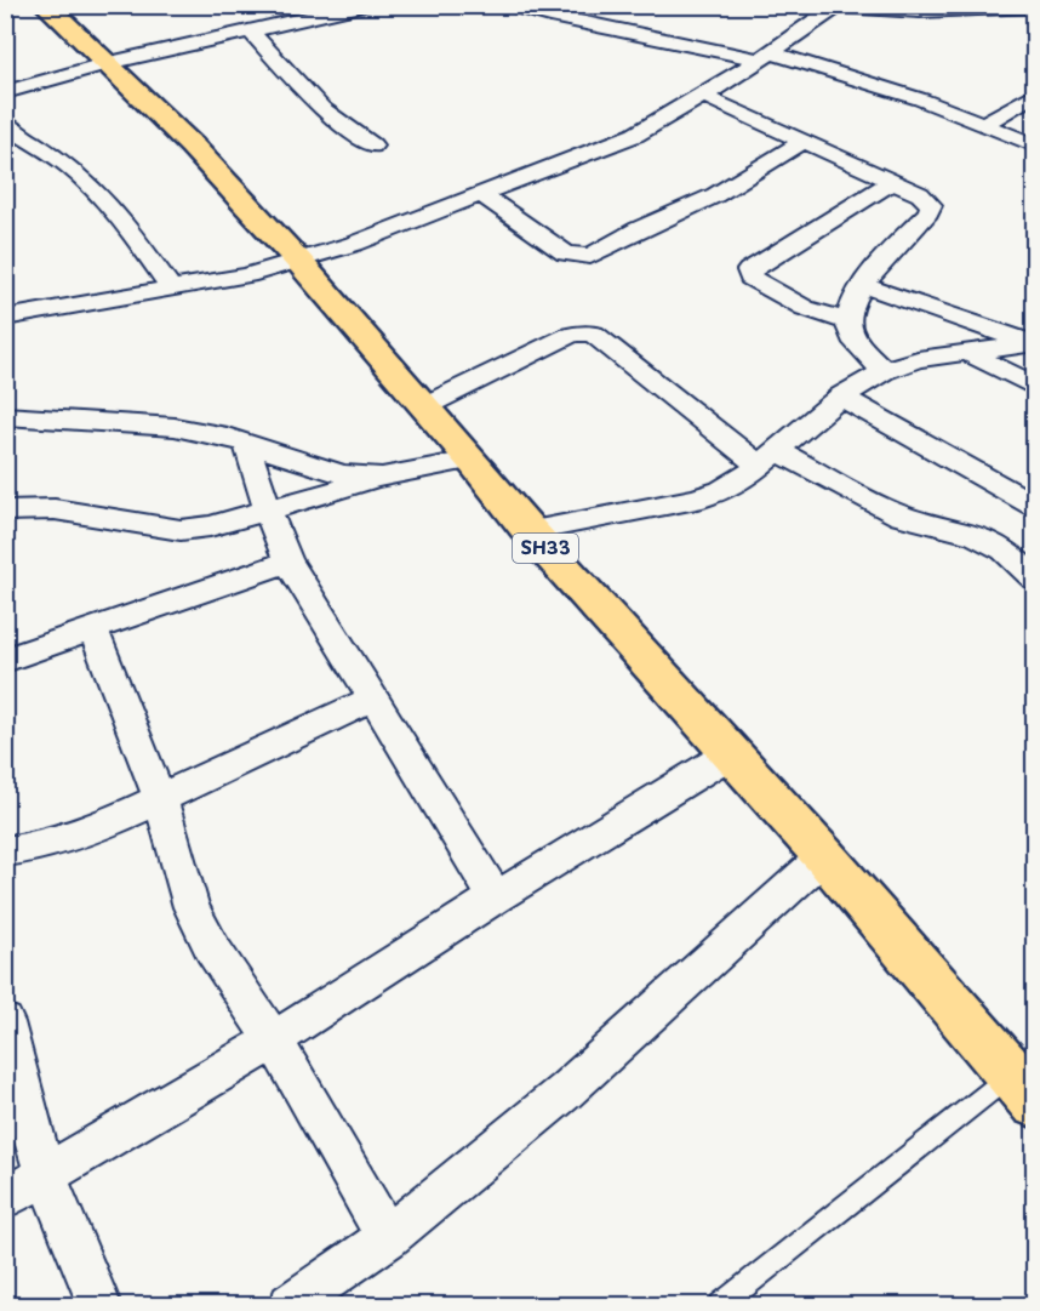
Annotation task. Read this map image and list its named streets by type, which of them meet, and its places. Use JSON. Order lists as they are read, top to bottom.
{
  "streets": {
    "main road": ["SH33"]
  }
}
